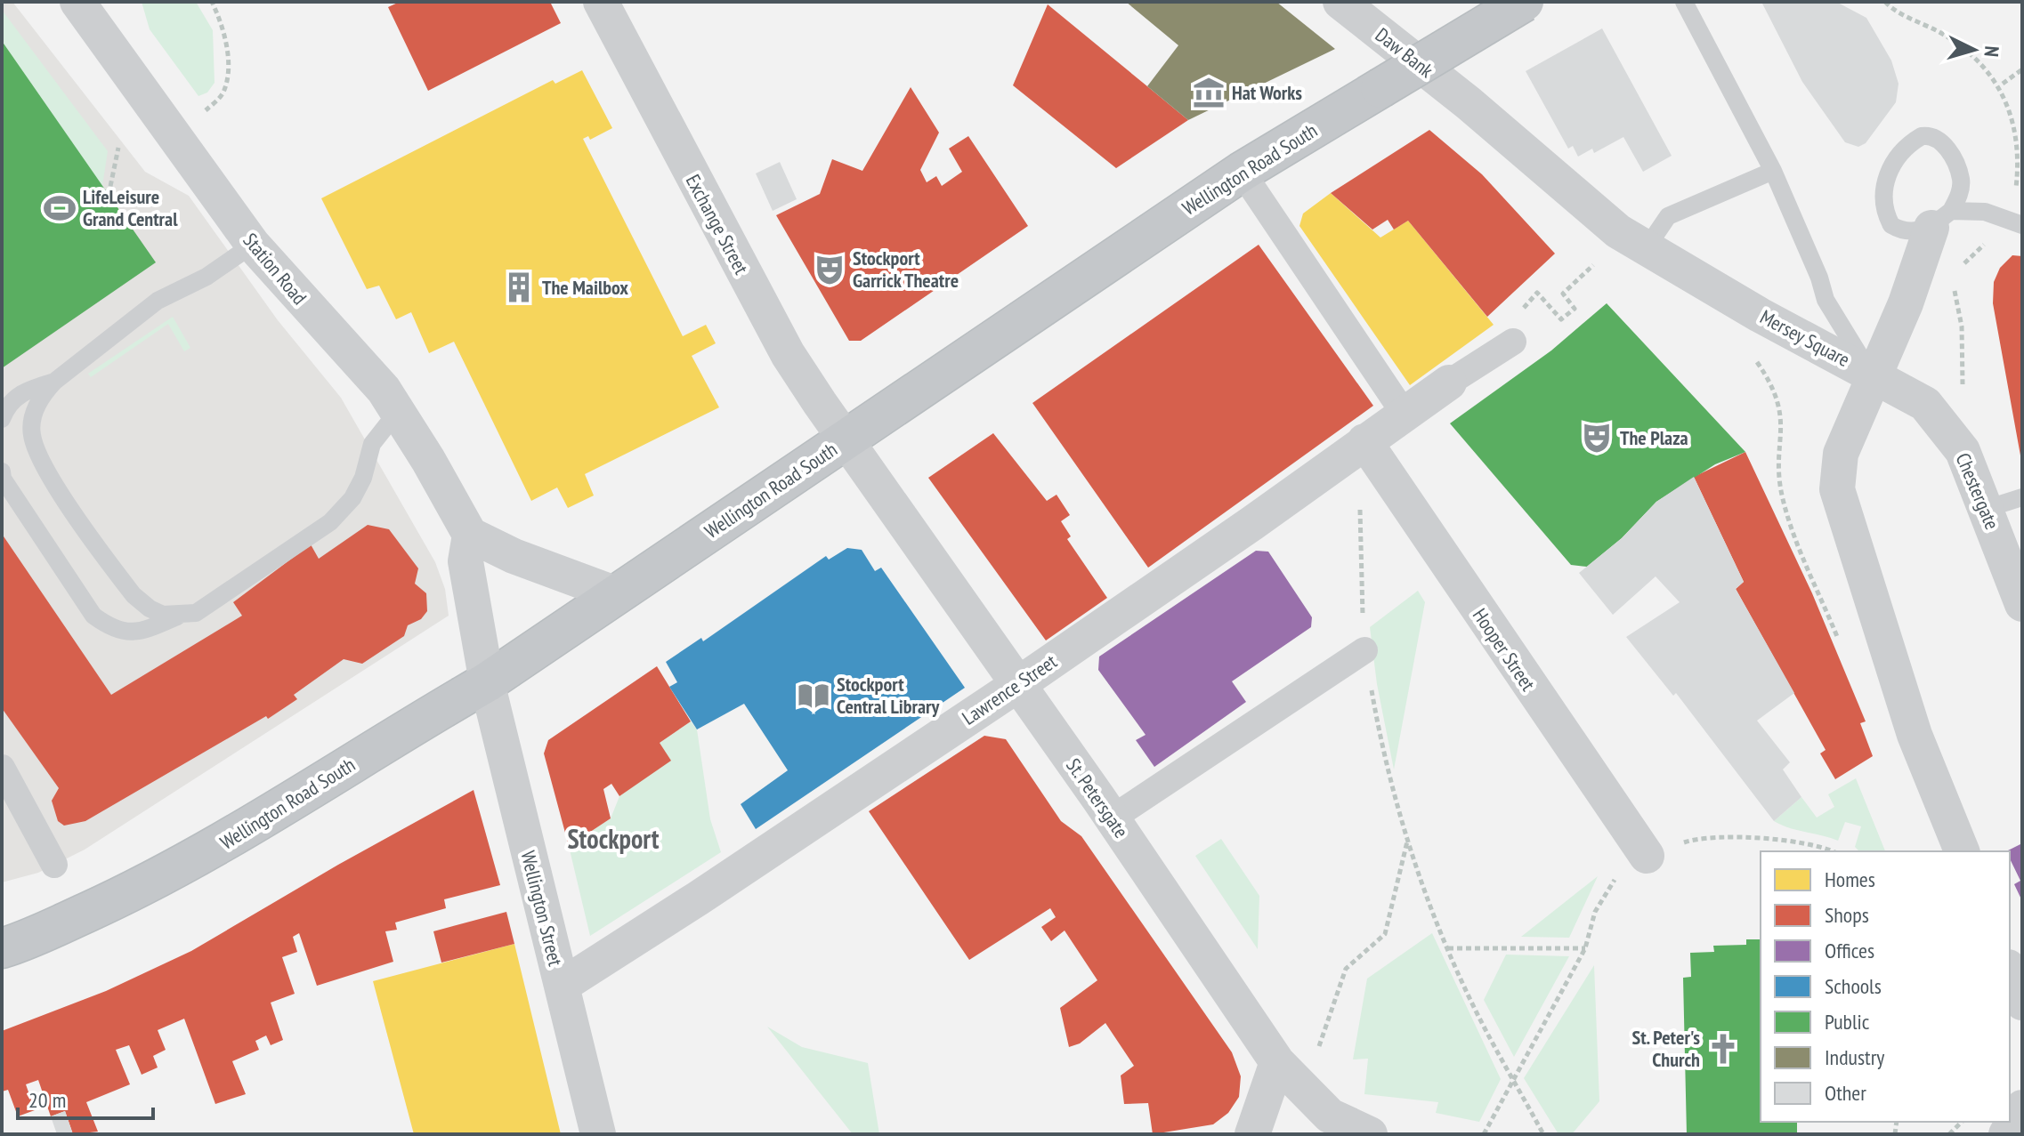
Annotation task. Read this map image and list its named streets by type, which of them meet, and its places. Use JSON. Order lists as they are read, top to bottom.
{
  "streets": {
    "highway": ["Wellington Road South"],
    "street": [
      "Daw Bank",
      "Exchange Street",
      "Station Road",
      "Mersey Square",
      "Chestergate",
      "Hooper Street",
      "Lawrence Street",
      "St. Petersgate",
      "Wellington Street"
    ]
  },
  "crossings": [
    ["Daw Bank", "Mersey Square"],
    ["Wellington Road South", "Exchange Street"],
    ["Wellington Road South", "St. Petersgate"],
    ["Wellington Road South", "Wellington Street"],
    ["Exchange Street", "St. Petersgate"],
    ["Mersey Square", "Chestergate"],
    ["Hooper Street", "Lawrence Street"],
    ["Lawrence Street", "St. Petersgate"],
    ["Lawrence Street", "Wellington Street"]
  ],
  "districts": ["Stockport"],
  "places": {
    "museum": ["Hat Works"],
    "sports": ["LifeLeisure Grand Central"],
    "theatre": ["Stockport Garrick Theatre", "The Plaza"],
    "building": ["The Mailbox"],
    "library": ["Stockport Central Library"],
    "church": ["St. Peter's Church"]
  },
  "legend": [
    "Homes",
    "Shops",
    "Offices",
    "Schools",
    "Public",
    "Industry",
    "Other"
  ],
  "scale_bar": "20 m",
  "north": "right"
}
